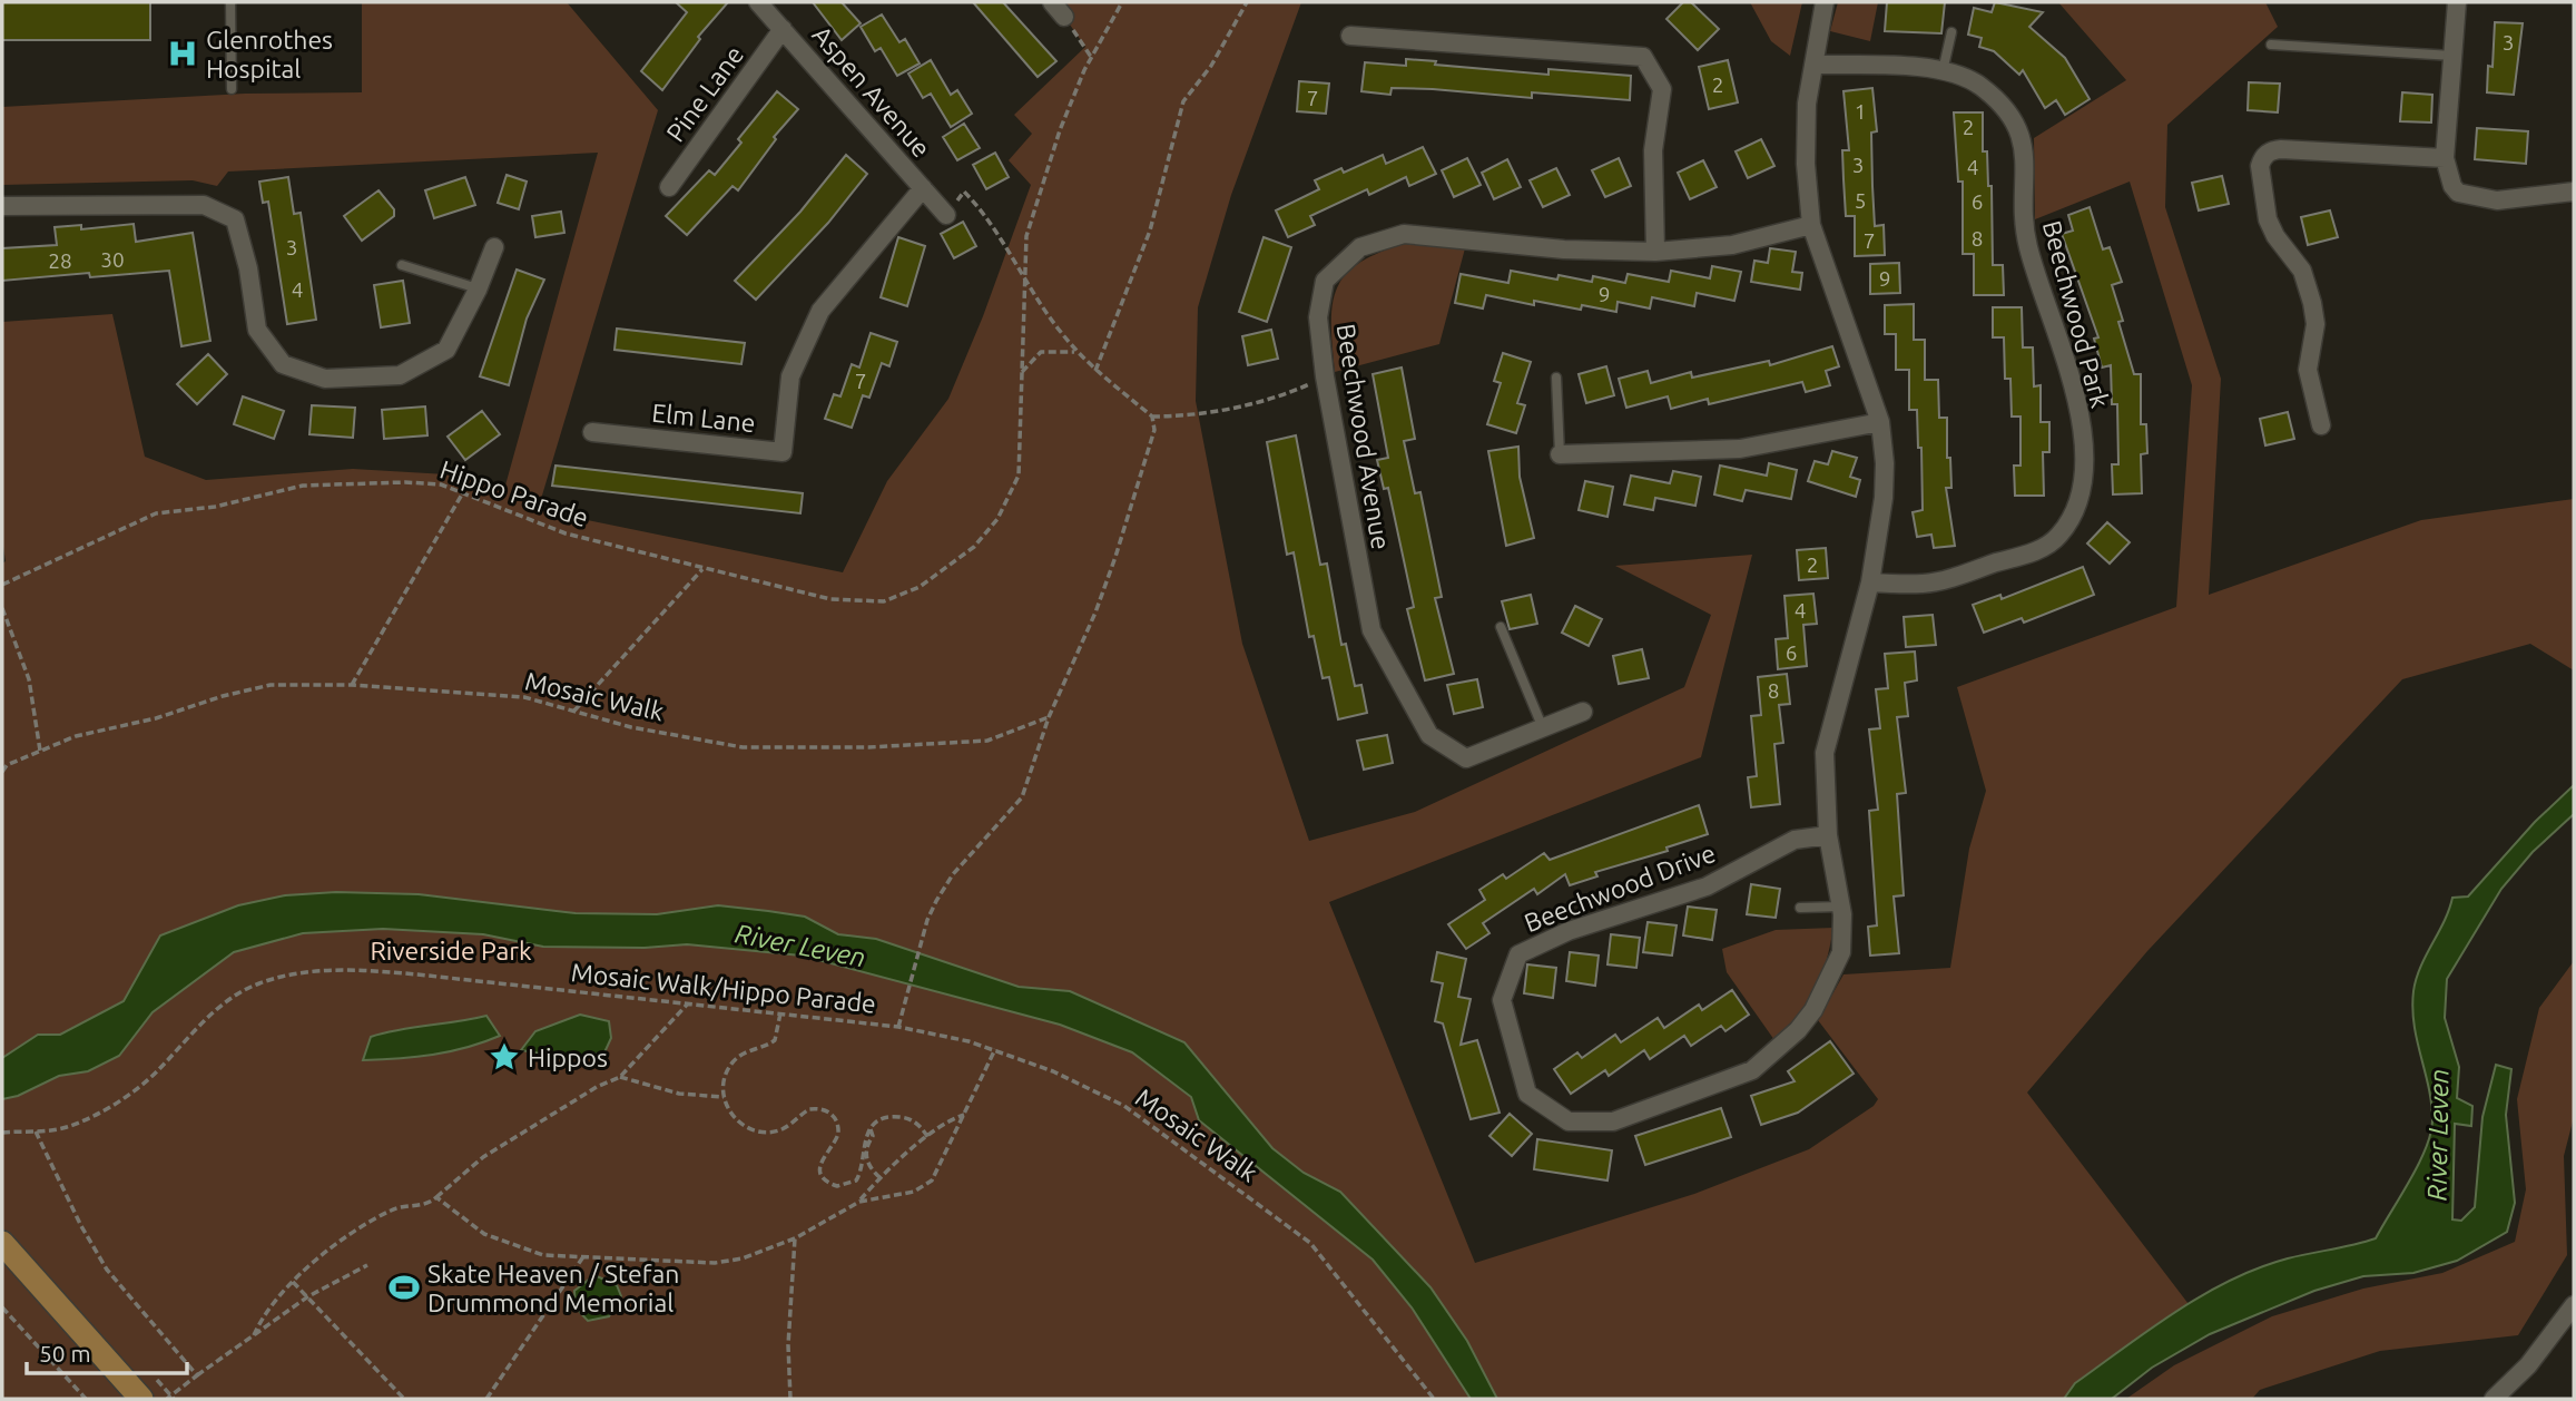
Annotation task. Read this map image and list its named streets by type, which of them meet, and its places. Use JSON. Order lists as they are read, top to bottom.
{
  "streets": {
    "street": [
      "Aspen Avenue",
      "Pine Lane",
      "Beechwood Park",
      "Elm Lane",
      "Beechwood Avenue",
      "Beechwood Drive"
    ],
    "path": ["Hippo Parade", "Mosaic Walk", "Mosaic Walk/Hippo Parade"]
  },
  "crossings": [
    ["Aspen Avenue", "Pine Lane"],
    ["Aspen Avenue", "Elm Lane"],
    ["Beechwood Park", "Beechwood Drive"],
    ["Beechwood Avenue", "Beechwood Drive"],
    ["Mosaic Walk", "Mosaic Walk/Hippo Parade"]
  ],
  "water": ["River Leven"],
  "parks": ["Riverside Park"],
  "places": {
    "hospital": ["Glenrothes Hospital"],
    "place": ["Hippos"],
    "sports": ["Skate Heaven / Stefan Drummond Memorial"]
  },
  "house_numbers": [
    "3",
    "2",
    "7",
    "1",
    "2",
    "3",
    "4",
    "5",
    "6",
    "8",
    "7",
    "3",
    "30",
    "28",
    "9",
    "4",
    "9",
    "7",
    "2",
    "4",
    "6",
    "8"
  ],
  "scale_bar": "50 m"
}
